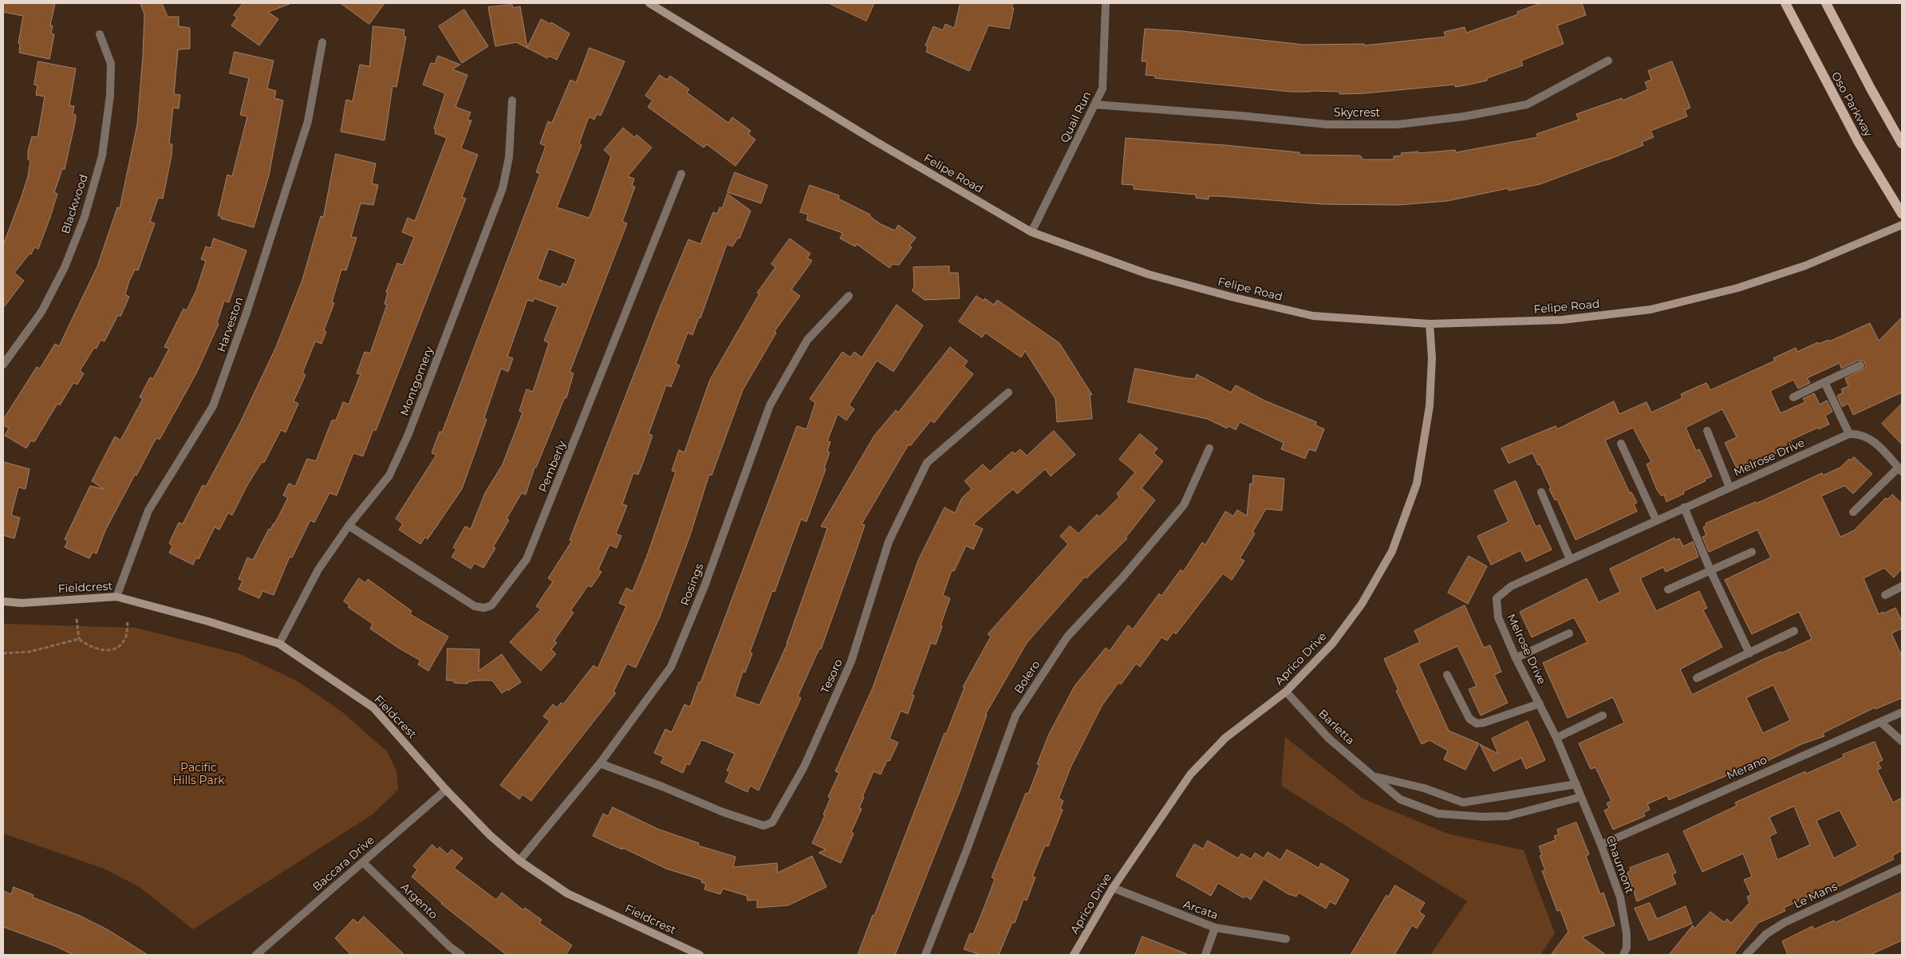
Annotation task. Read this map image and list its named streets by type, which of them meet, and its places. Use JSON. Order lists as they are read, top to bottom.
{
  "streets": {
    "main road": ["Oso Parkway"],
    "street": [
      "Skycrest",
      "Quail Run",
      "Felipe Road",
      "Blackwood",
      "Harveston",
      "Montgomery",
      "Melrose Drive",
      "Pemberly",
      "Rosings",
      "Fieldcrest",
      "Aprico Drive",
      "Tesoro",
      "Bolero",
      "Barletta",
      "Merano",
      "Baccara Drive",
      "Chaumont",
      "Le Mans",
      "Argento",
      "Arcata"
    ]
  },
  "crossings": [
    ["Skycrest", "Quail Run"],
    ["Quail Run", "Felipe Road"],
    ["Felipe Road", "Aprico Drive"],
    ["Harveston", "Fieldcrest"],
    ["Montgomery", "Pemberly"],
    ["Montgomery", "Fieldcrest"],
    ["Melrose Drive", "Barletta"],
    ["Melrose Drive", "Chaumont"],
    ["Rosings", "Fieldcrest"],
    ["Rosings", "Tesoro"],
    ["Fieldcrest", "Baccara Drive"],
    ["Aprico Drive", "Barletta"],
    ["Aprico Drive", "Arcata"],
    ["Barletta", "Chaumont"],
    ["Merano", "Chaumont"],
    ["Baccara Drive", "Argento"]
  ],
  "parks": ["Pacific Hills Park"]
}
